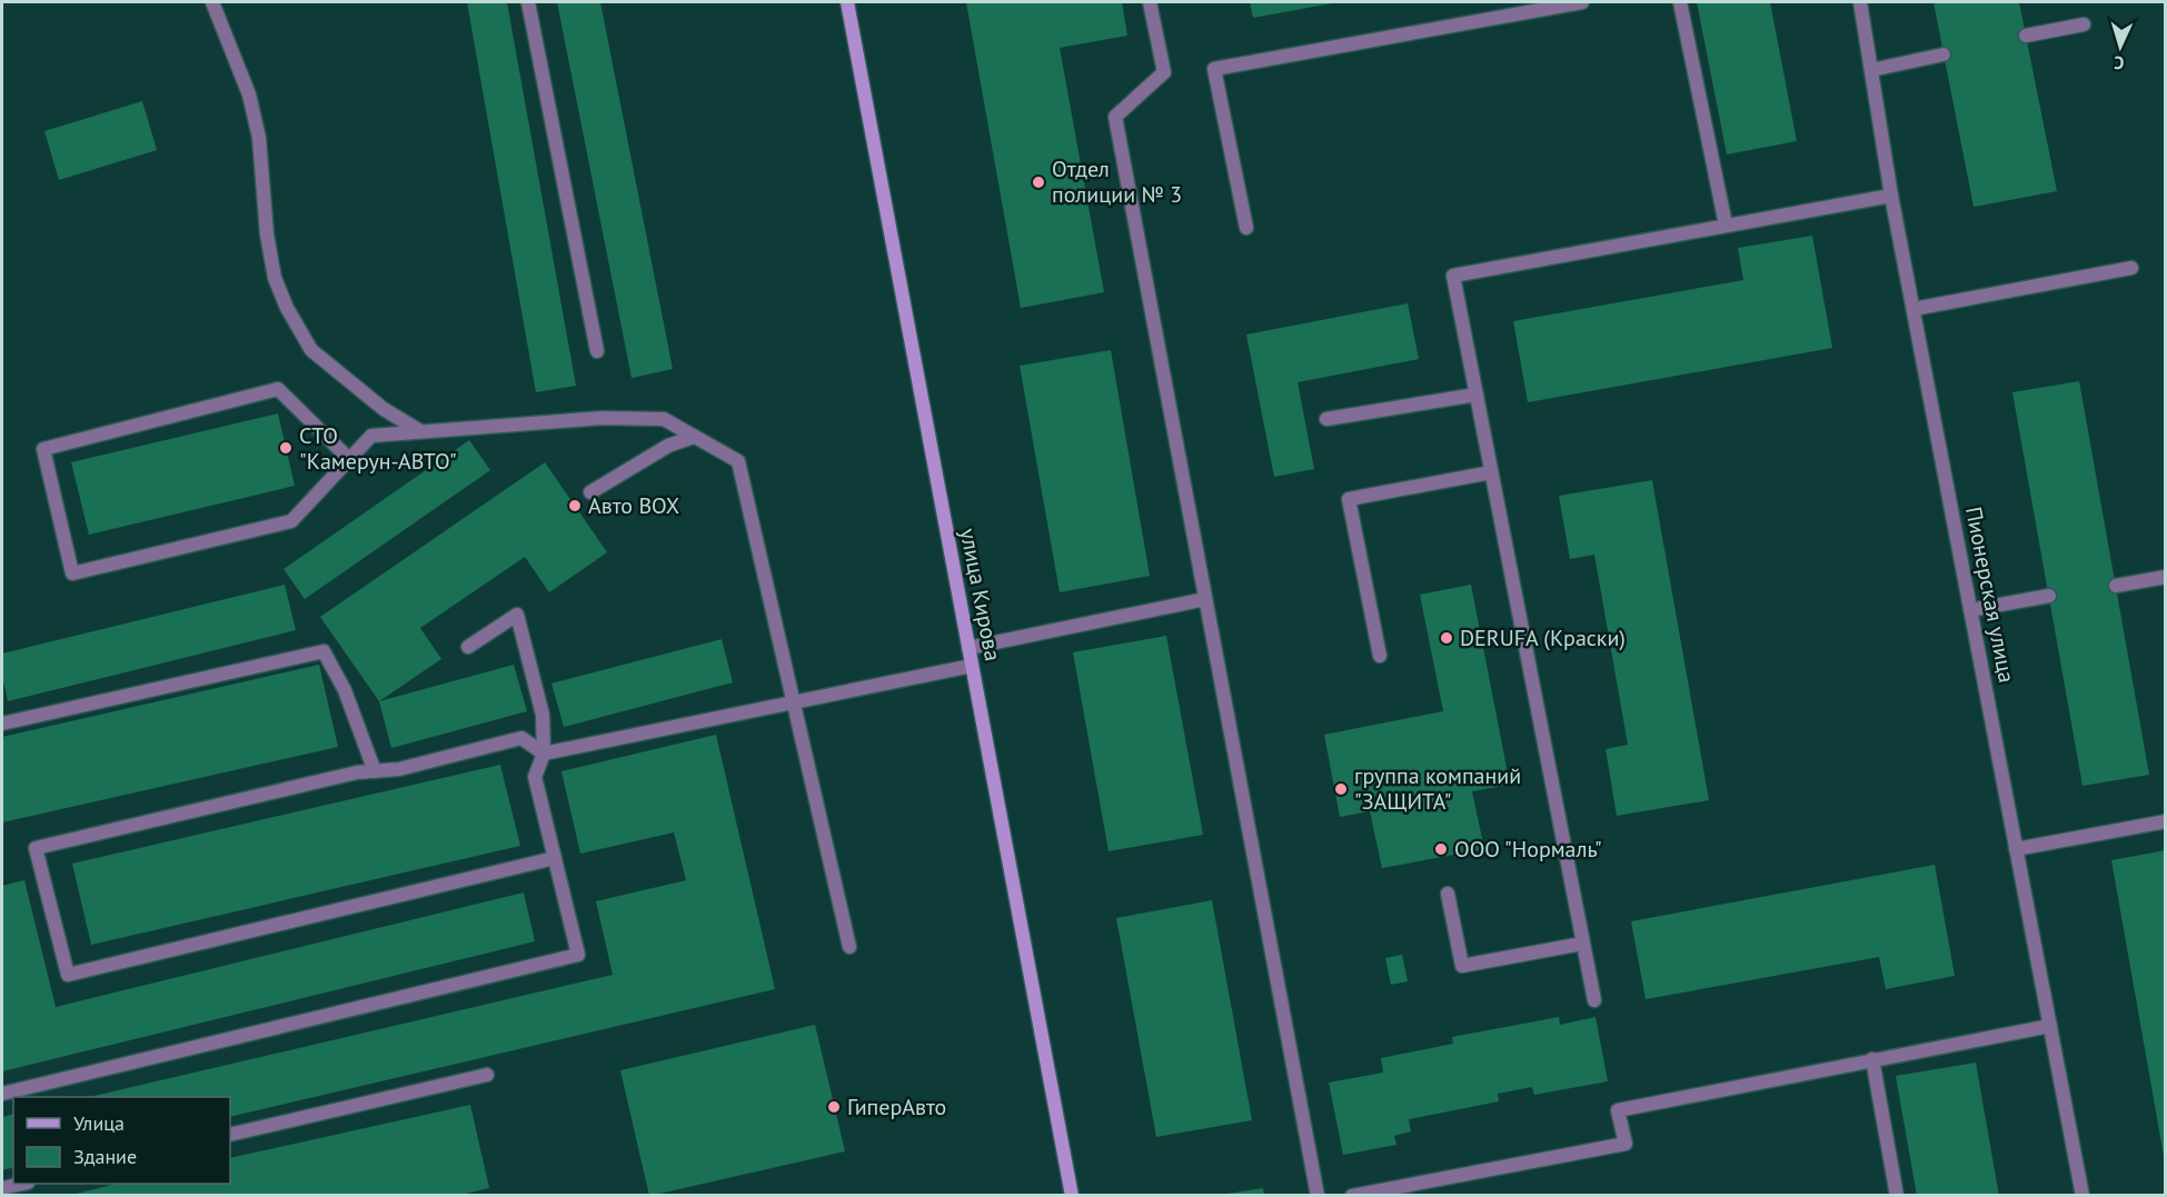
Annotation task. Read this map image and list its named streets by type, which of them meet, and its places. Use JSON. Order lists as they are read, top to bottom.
{
  "streets": {
    "main road": ["улица Кирова"],
    "street": ["Пионерская улица"]
  },
  "places": [
    "Отдел полиции № 3",
    "СТО \"Камерун-АВТО\"",
    "Авто BOX",
    "DERUFA (Краски)",
    "группа компаний \"ЗАЩИТА\"",
    "ООО \"Нормаль\"",
    "ГиперАвто"
  ],
  "legend": ["Улица", "Здание"],
  "north": "bottom"
}
